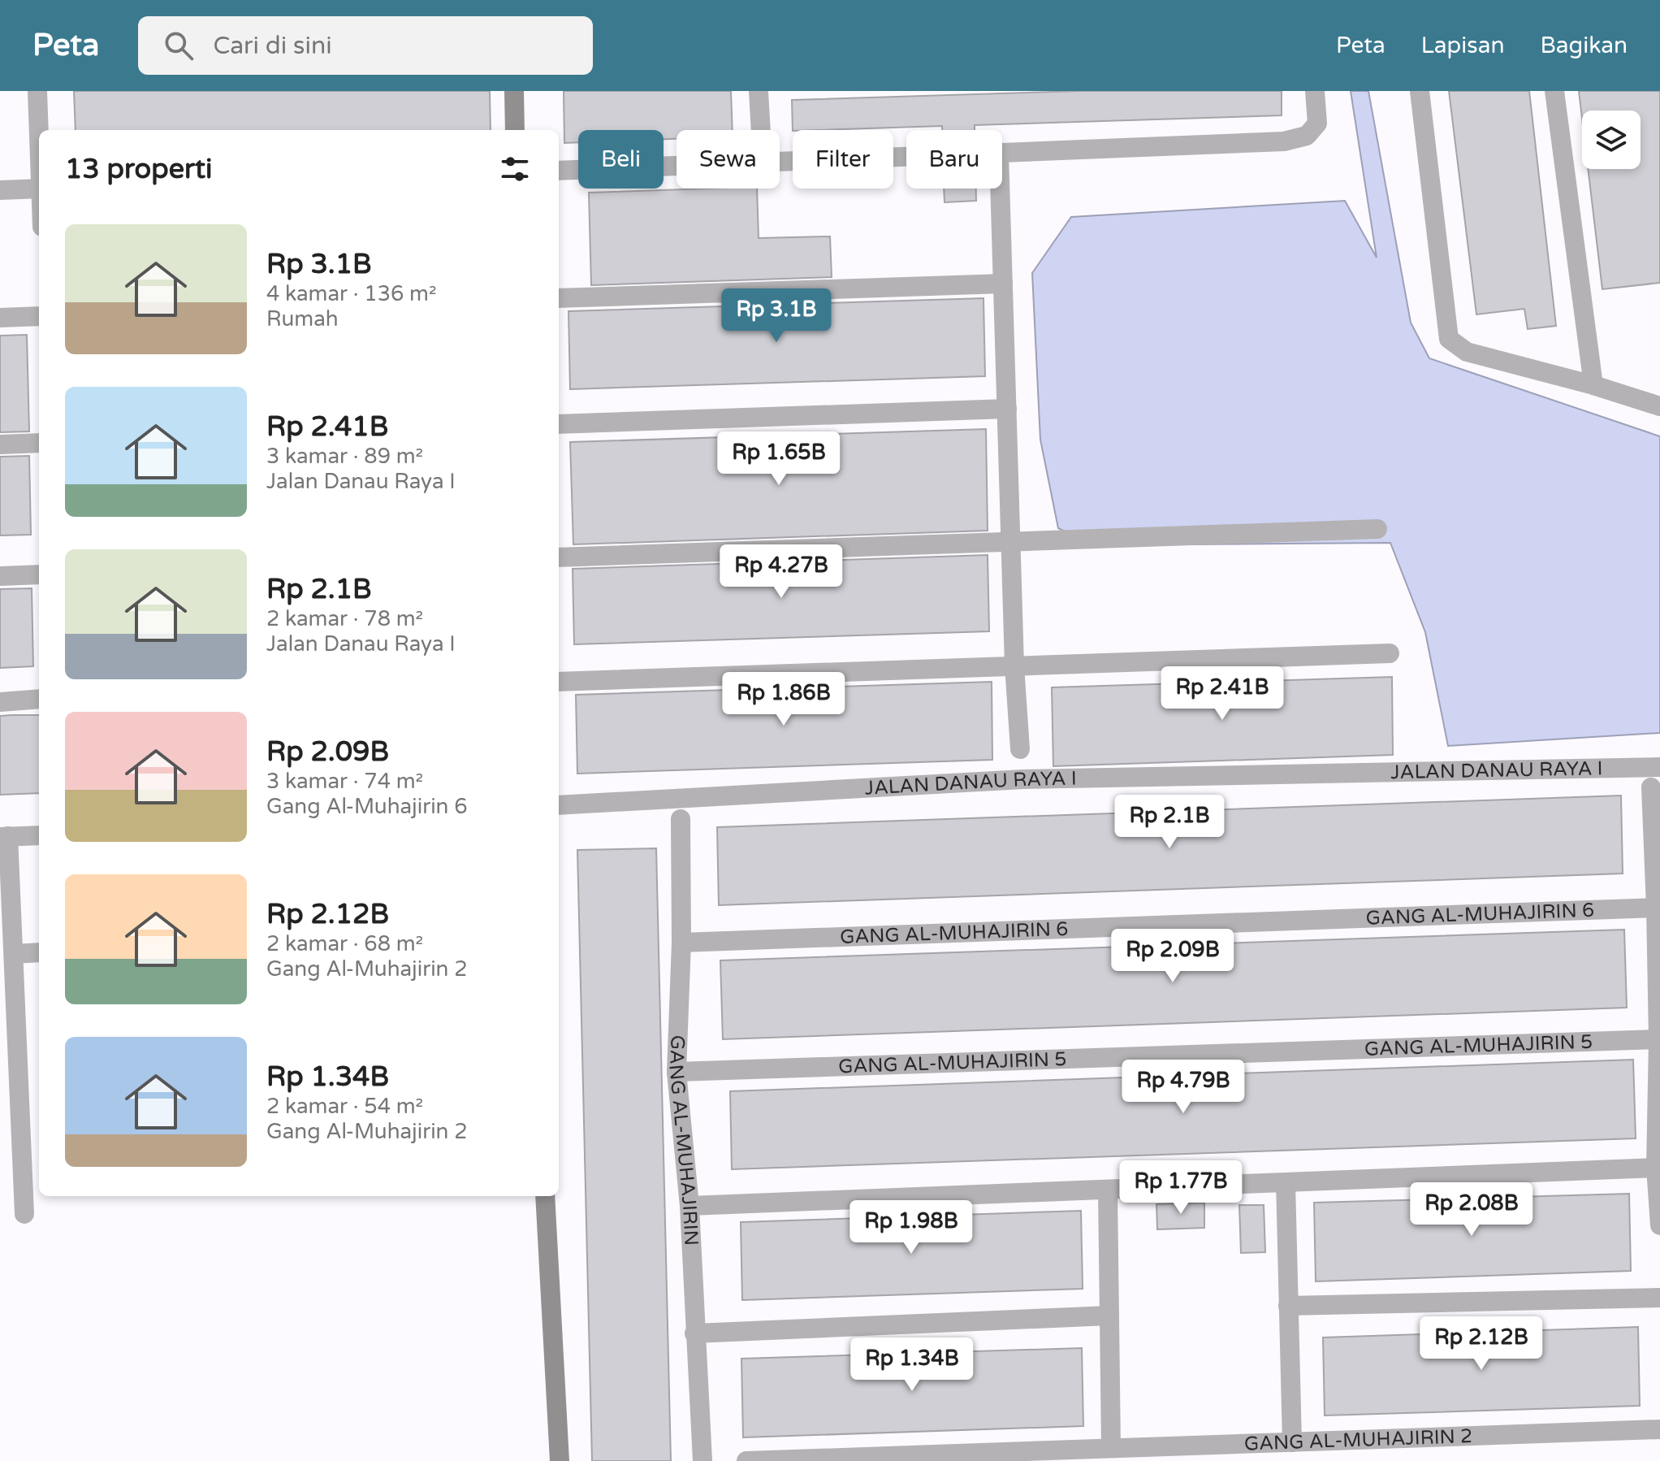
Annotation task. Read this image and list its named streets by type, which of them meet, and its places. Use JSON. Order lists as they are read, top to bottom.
{
  "streets": {
    "street": [
      "JALAN DANAU RAYA I",
      "GANG AL-MUHAJIRIN 6",
      "GANG AL-MUHAJIRIN 5",
      "GANG AL-MUHAJIRIN",
      "GANG AL-MUHAJIRIN 2"
    ]
  },
  "crossings": [
    ["GANG AL-MUHAJIRIN 6", "GANG AL-MUHAJIRIN"],
    ["GANG AL-MUHAJIRIN 5", "GANG AL-MUHAJIRIN"]
  ],
  "page": {
    "header": "Peta",
    "search": "Cari di sini",
    "nav": ["Peta", "Lapisan", "Bagikan"],
    "chip": [
      "Beli",
      "Sewa",
      "Filter",
      "Baru"
    ],
    "heading": "13 properti",
    "list": [
      {
        "name": "Rp 3.1B",
        "note": "4 kamar · 136 m² · Rumah"
      },
      {
        "name": "Rp 2.41B",
        "note": "3 kamar · 89 m² · Jalan Danau Raya I"
      },
      {
        "name": "Rp 2.1B",
        "note": "2 kamar · 78 m² · Jalan Danau Raya I"
      },
      {
        "name": "Rp 2.09B",
        "note": "3 kamar · 74 m² · Gang Al-Muhajirin 6"
      },
      {
        "name": "Rp 2.12B",
        "note": "2 kamar · 68 m² · Gang Al-Muhajirin 2"
      },
      {
        "name": "Rp 1.34B",
        "note": "2 kamar · 54 m² · Gang Al-Muhajirin 2"
      }
    ],
    "price": [
      "Rp 3.1B",
      "Rp 1.65B",
      "Rp 4.27B",
      "Rp 2.41B",
      "Rp 1.86B",
      "Rp 2.1B",
      "Rp 2.09B",
      "Rp 4.79B",
      "Rp 1.77B",
      "Rp 2.08B",
      "Rp 1.98B",
      "Rp 2.12B",
      "Rp 1.34B"
    ]
  }
}
